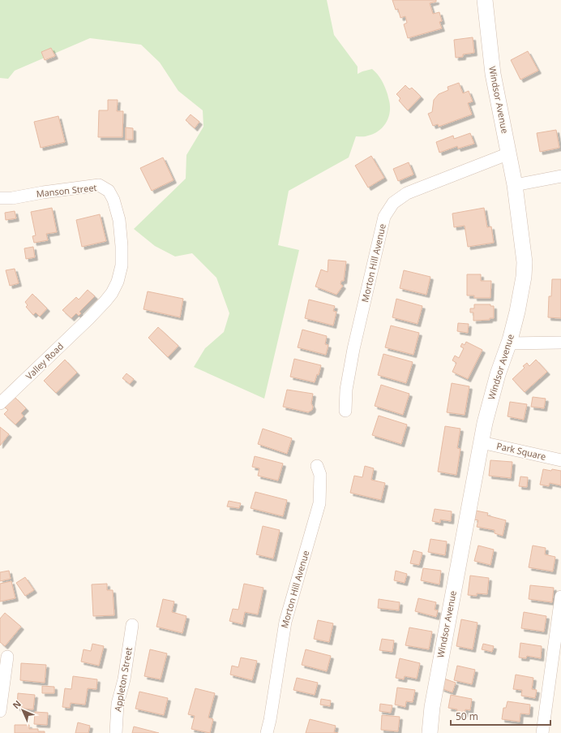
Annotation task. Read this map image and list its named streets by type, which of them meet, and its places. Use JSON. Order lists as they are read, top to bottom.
{
  "streets": {
    "street": [
      "Windsor Avenue",
      "Manson Street",
      "Morton Hill Avenue",
      "Valley Road",
      "Park Square",
      "Appleton Street"
    ]
  },
  "crossings": [
    ["Windsor Avenue", "Morton Hill Avenue"],
    ["Windsor Avenue", "Park Square"],
    ["Manson Street", "Valley Road"]
  ],
  "scale_bar": "50 m",
  "north": "top left"
}
